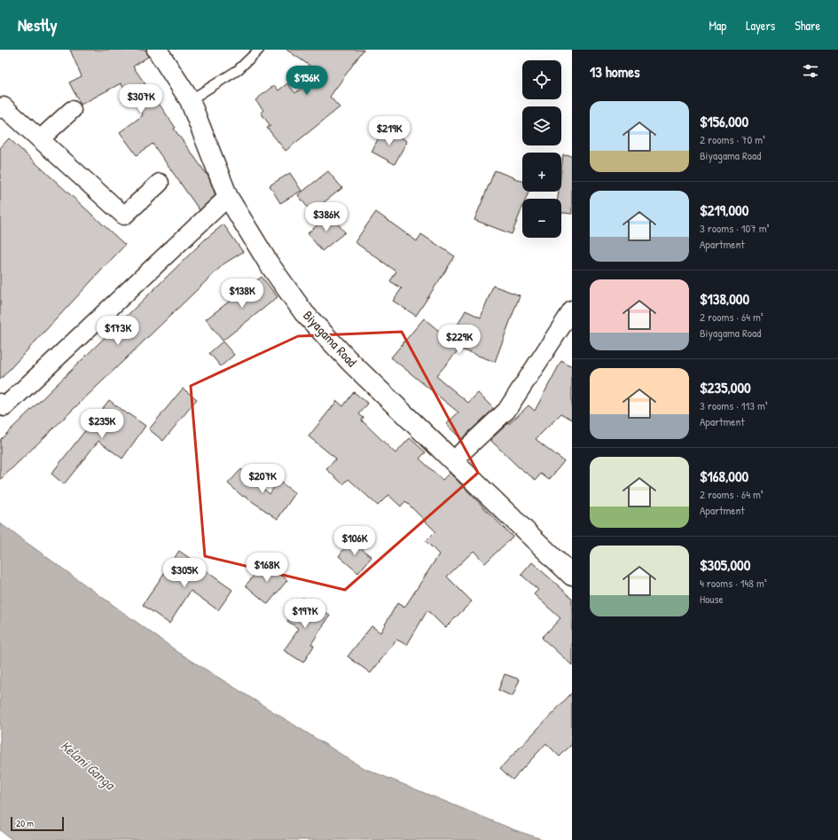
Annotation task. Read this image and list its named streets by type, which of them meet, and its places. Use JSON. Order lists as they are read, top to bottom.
{
  "streets": {
    "main road": ["Biyagama Road"]
  },
  "water": ["Kelani Ganga"],
  "scale_bar": "20 m",
  "page": {
    "header": "Nestly",
    "nav": ["Map", "Layers", "Share"],
    "heading": "13 homes",
    "map_buttons": ["+", "−"],
    "price": [
      "$156K",
      "$307K",
      "$219K",
      "$386K",
      "$138K",
      "$173K",
      "$229K",
      "$235K",
      "$207K",
      "$106K",
      "$168K",
      "$305K",
      "$197K"
    ],
    "list": [
      {
        "name": "$156,000",
        "note": "2 rooms · 70 m² · Biyagama Road"
      },
      {
        "name": "$219,000",
        "note": "3 rooms · 107 m² · Apartment"
      },
      {
        "name": "$138,000",
        "note": "2 rooms · 64 m² · Biyagama Road"
      },
      {
        "name": "$235,000",
        "note": "3 rooms · 113 m² · Apartment"
      },
      {
        "name": "$168,000",
        "note": "2 rooms · 64 m² · Apartment"
      },
      {
        "name": "$305,000",
        "note": "4 rooms · 148 m² · House"
      }
    ],
    "scale": "20 m"
  }
}
